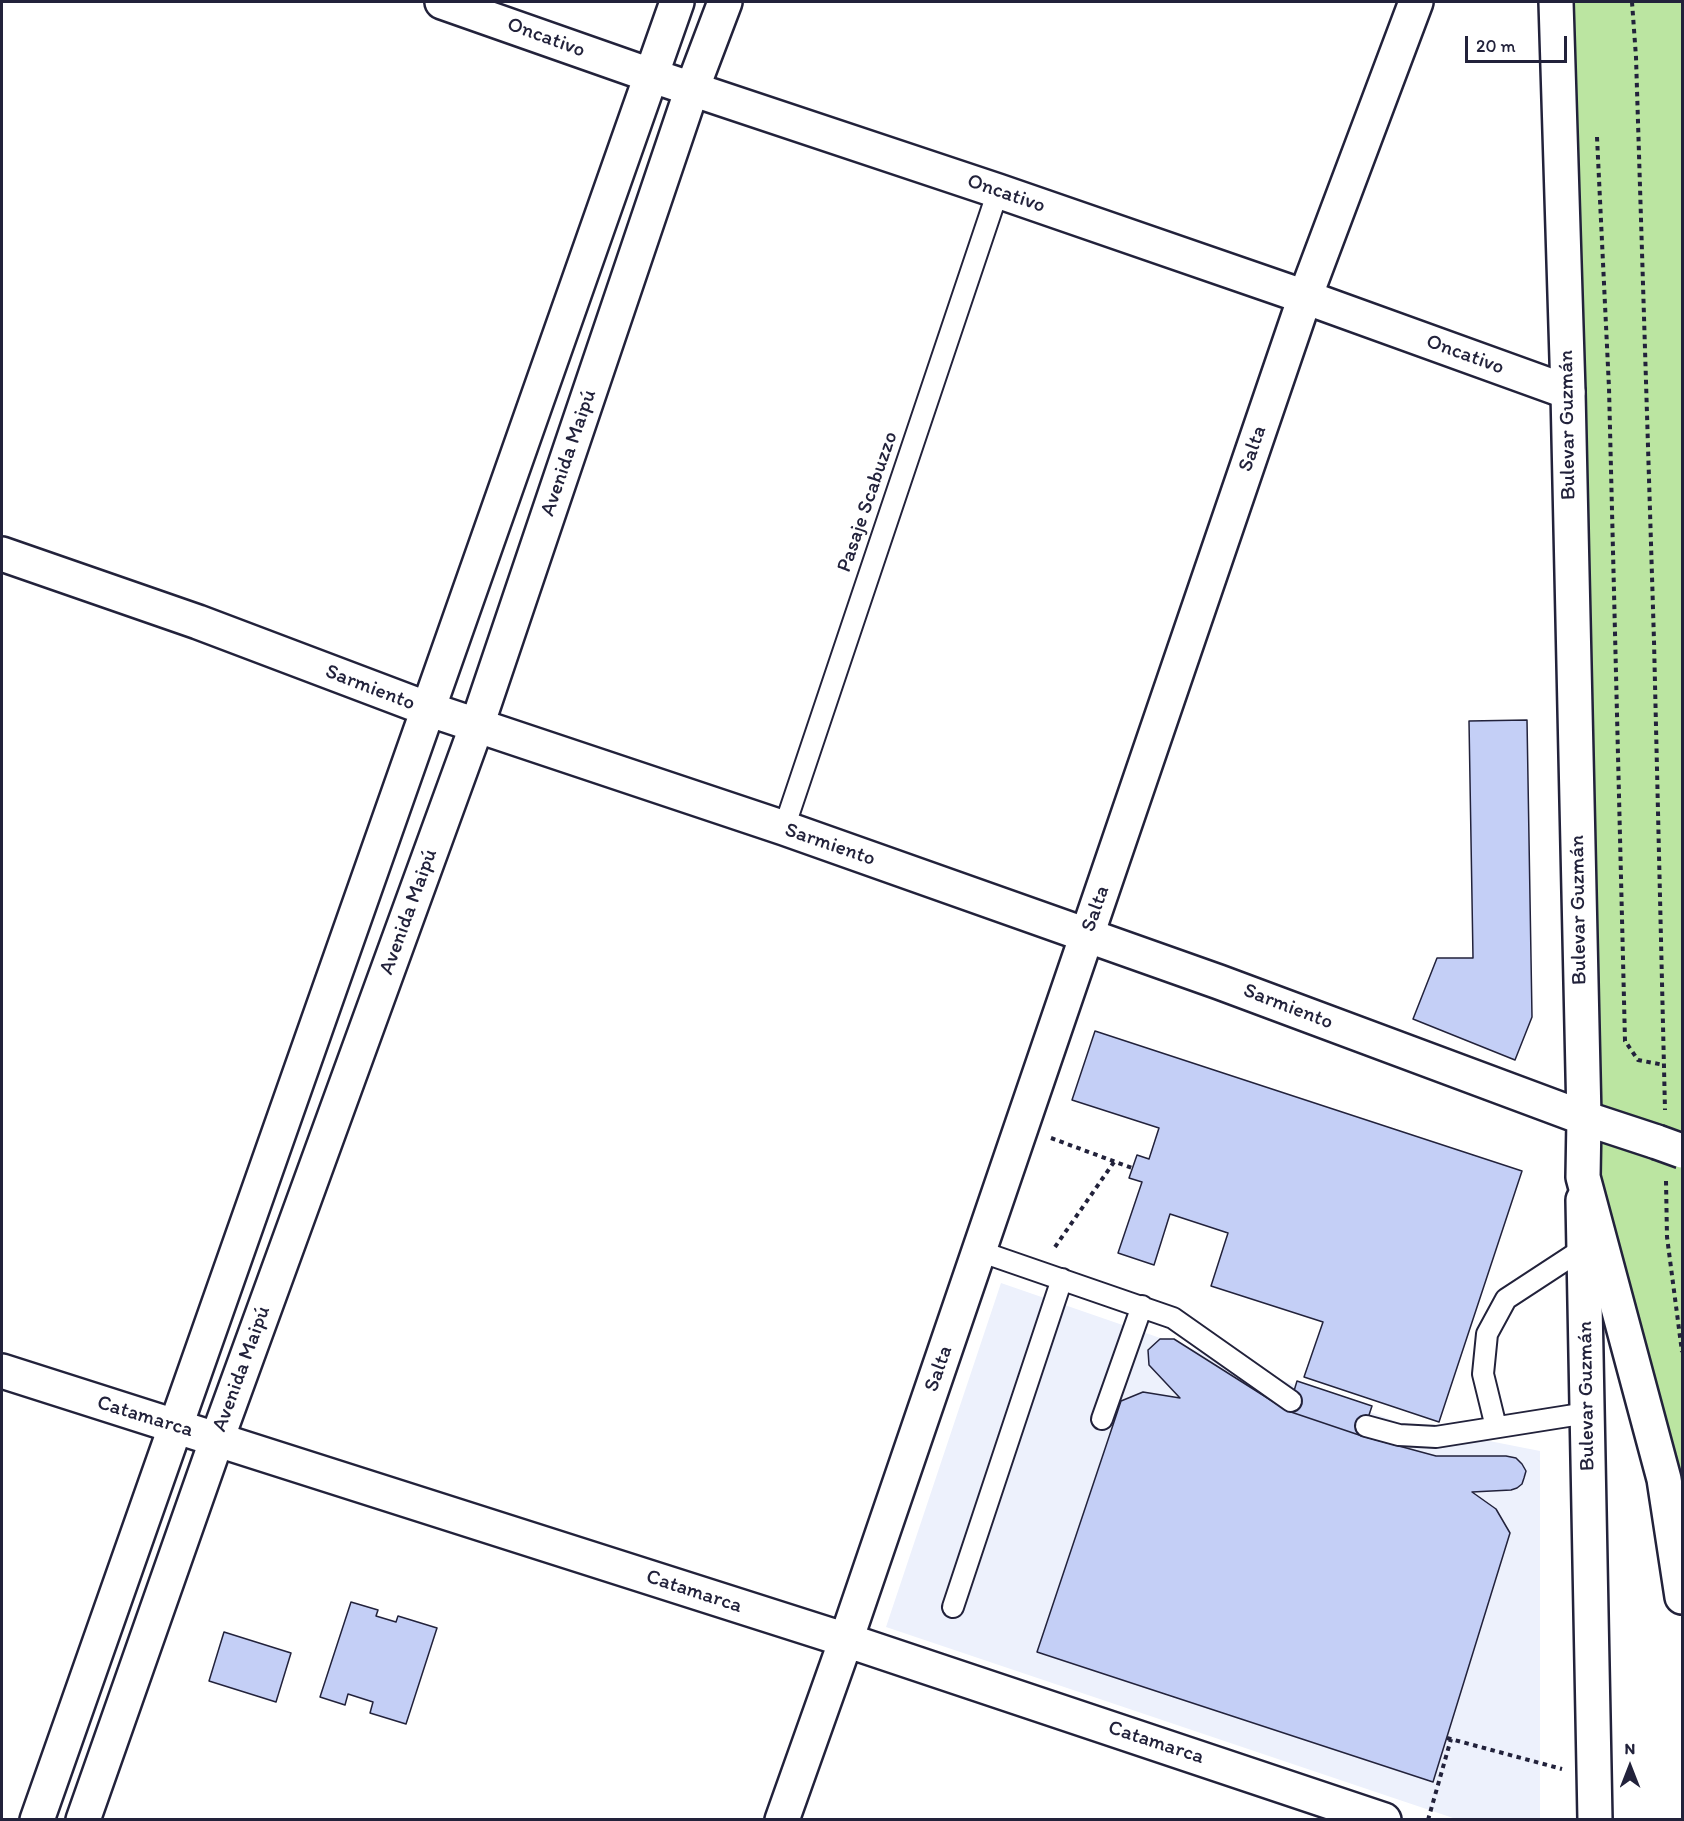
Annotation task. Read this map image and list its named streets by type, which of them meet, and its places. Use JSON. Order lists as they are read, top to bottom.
{
  "streets": {
    "main road": [
      "Oncativo",
      "Bulevar Guzmán",
      "Salta",
      "Avenida Maipú",
      "Sarmiento",
      "Catamarca"
    ],
    "lane": ["Pasaje Scabuzzo"]
  },
  "crossings": [
    ["Oncativo", "Bulevar Guzmán"],
    ["Oncativo", "Salta"],
    ["Oncativo", "Avenida Maipú"],
    ["Oncativo", "Pasaje Scabuzzo"],
    ["Bulevar Guzmán", "Sarmiento"],
    ["Salta", "Sarmiento"],
    ["Salta", "Catamarca"],
    ["Avenida Maipú", "Sarmiento"],
    ["Avenida Maipú", "Catamarca"],
    ["Pasaje Scabuzzo", "Sarmiento"]
  ],
  "scale_bar": "20 m",
  "north": "top"
}
